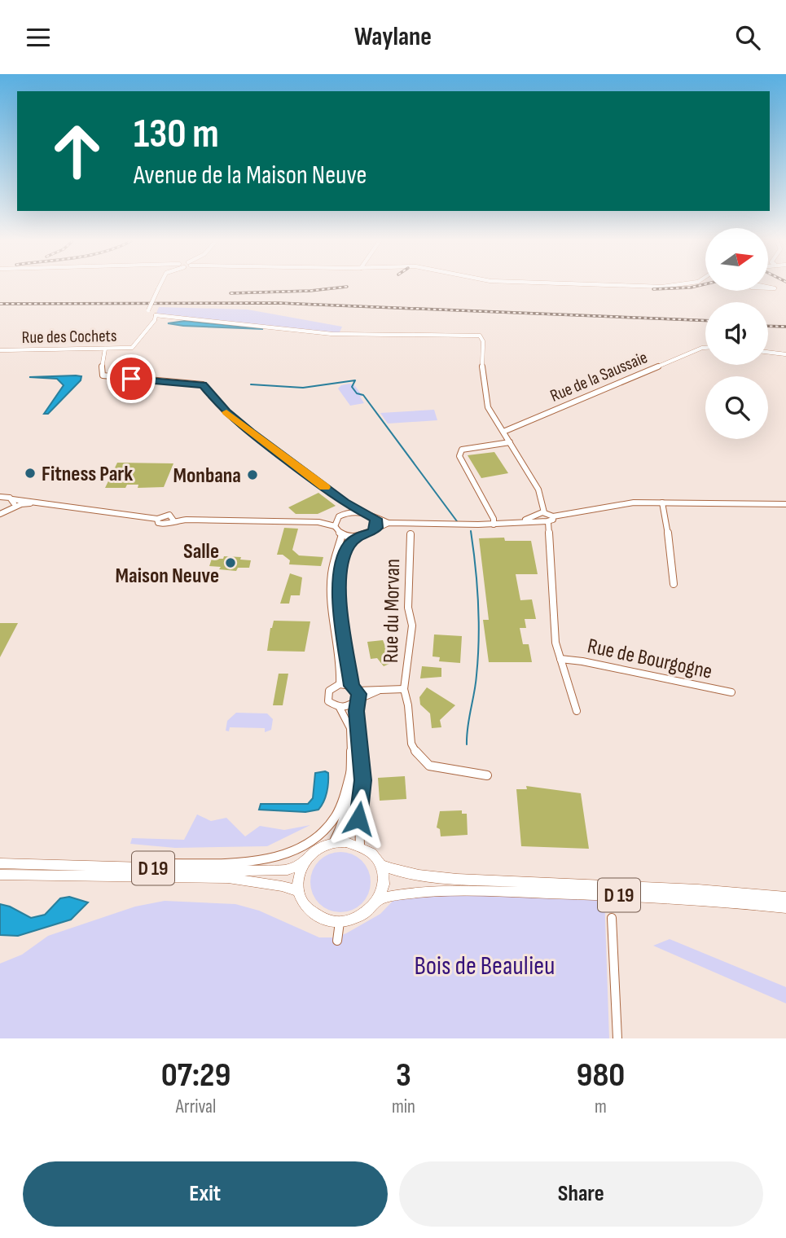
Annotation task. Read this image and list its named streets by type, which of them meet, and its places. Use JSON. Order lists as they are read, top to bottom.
{
  "streets": {
    "main road": ["D 19"],
    "street": [
      "Rue des Cochets",
      "Rue de la Saussaie",
      "Rue du Morvan",
      "Rue de Bourgogne"
    ]
  },
  "parks": ["Bois de Beaulieu"],
  "places": ["Fitness Park", "Monbana", "Salle Maison Neuve"],
  "north": "right",
  "page": {
    "header": "Waylane",
    "turn": ["130 m", "Avenue de la Maison Neuve"],
    "eta": [
      "07:29",
      "Arrival",
      "3",
      "min",
      "980",
      "m"
    ],
    "buttons": ["Exit", "Share"]
  }
}
